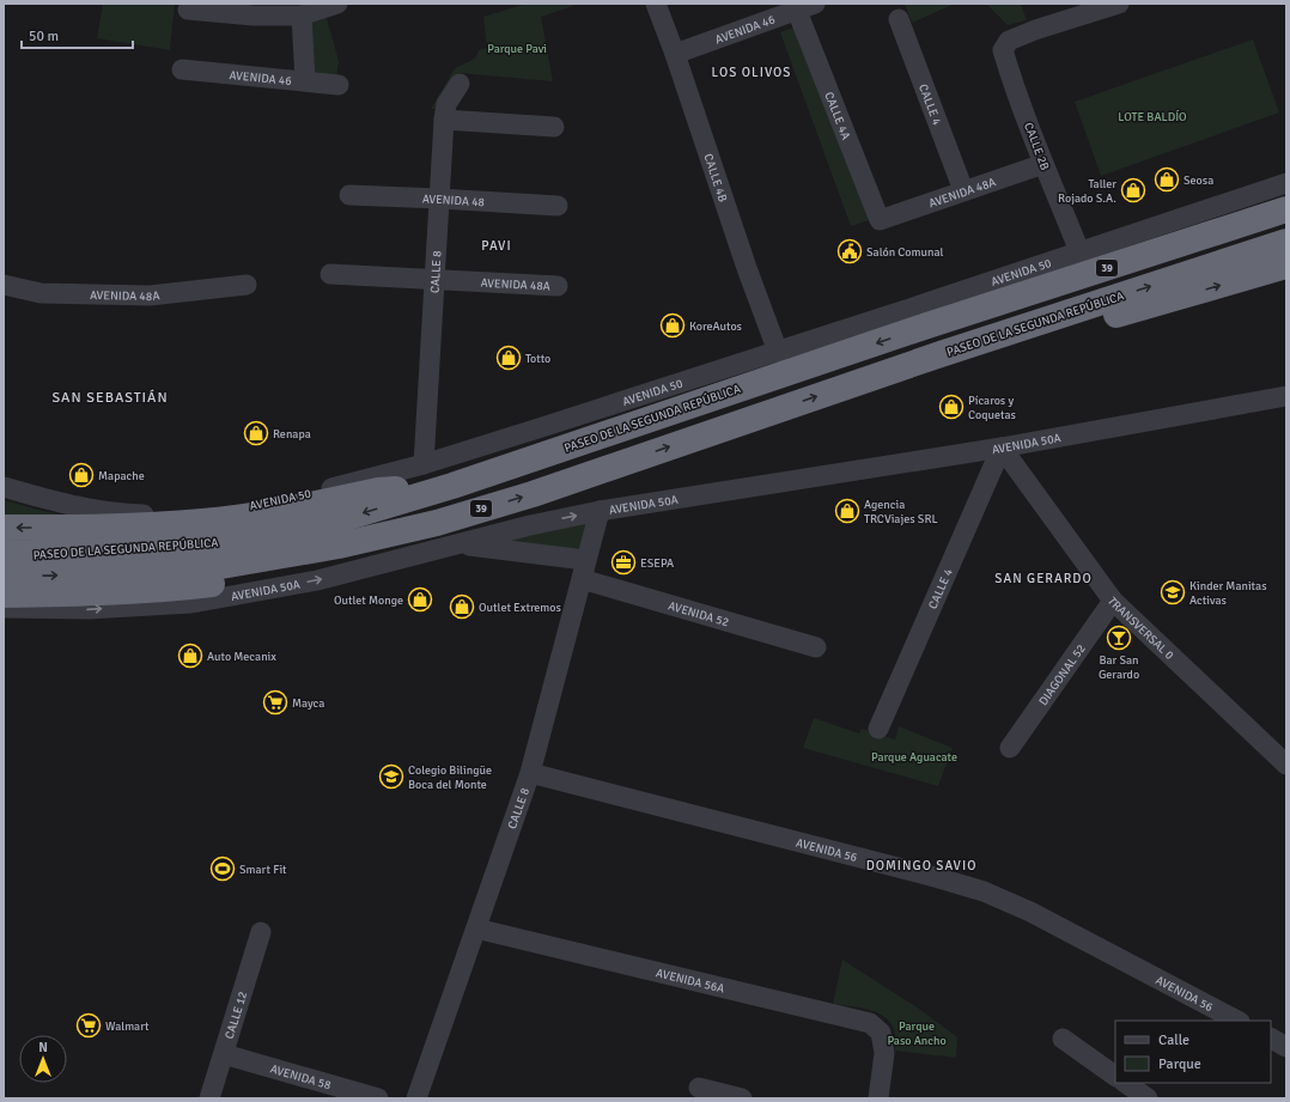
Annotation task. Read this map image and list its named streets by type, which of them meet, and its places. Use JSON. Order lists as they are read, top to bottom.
{
  "streets": {
    "highway": ["39", "PASEO DE LA SEGUNDA REPÚBLICA"],
    "street": [
      "AVENIDA 46",
      "CALLE 4",
      "CALLE 4A",
      "CALLE 2B",
      "CALLE 4B",
      "AVENIDA 48A",
      "AVENIDA 48",
      "CALLE 8",
      "AVENIDA 50",
      "AVENIDA 50A",
      "AVENIDA 52",
      "TRANSVERSAL 0",
      "DIAGONAL 52",
      "AVENIDA 56",
      "AVENIDA 56A",
      "CALLE 12",
      "AVENIDA 58"
    ]
  },
  "crossings": [
    ["AVENIDA 46", "CALLE 4A"],
    ["AVENIDA 46", "CALLE 4B"],
    ["CALLE 4", "AVENIDA 48A"],
    ["CALLE 4", "AVENIDA 50A"],
    ["CALLE 4", "TRANSVERSAL 0"],
    ["CALLE 4A", "AVENIDA 48A"],
    ["CALLE 2B", "AVENIDA 48A"],
    ["CALLE 2B", "AVENIDA 50"],
    ["CALLE 4B", "AVENIDA 50"],
    ["AVENIDA 48A", "CALLE 8"],
    ["AVENIDA 48", "CALLE 8"],
    ["CALLE 8", "AVENIDA 50"],
    ["CALLE 8", "AVENIDA 50A"],
    ["CALLE 8", "AVENIDA 52"],
    ["CALLE 8", "AVENIDA 56"],
    ["CALLE 8", "AVENIDA 56A"],
    ["AVENIDA 50A", "AVENIDA 52"],
    ["AVENIDA 50A", "TRANSVERSAL 0"],
    ["TRANSVERSAL 0", "DIAGONAL 52"],
    ["CALLE 12", "AVENIDA 58"]
  ],
  "one_way": ["AVENIDA 50A"],
  "districts": [
    "LOS OLIVOS",
    "PAVI",
    "SAN SEBASTIÁN",
    "SAN GERARDO",
    "DOMINGO SAVIO"
  ],
  "parks": [
    "Parque Pavi",
    "LOTE BALDÍO",
    "Parque Aguacate",
    "Parque Paso Ancho"
  ],
  "places": {
    "shop": [
      "Seosa",
      "Taller Rojado S.A.",
      "KoreAutos",
      "Totto",
      "Pícaros y Coquetas",
      "Renapa",
      "Mapache",
      "Agencia TRCViajes SRL",
      "Outlet Monge",
      "Outlet Extremos",
      "Auto Mecanix"
    ],
    "public building": ["Salón Comunal"],
    "office": ["ESEPA"],
    "school or university": ["Kinder Manitas Activas", "Colegio Bilingüe Boca del Monte"],
    "bar": ["Bar San Gerardo"],
    "supermarket": ["Mayca", "Walmart"],
    "sports": ["Smart Fit"]
  },
  "legend": ["Calle", "Parque"],
  "scale_bar": "50 m",
  "north": "top"
}
